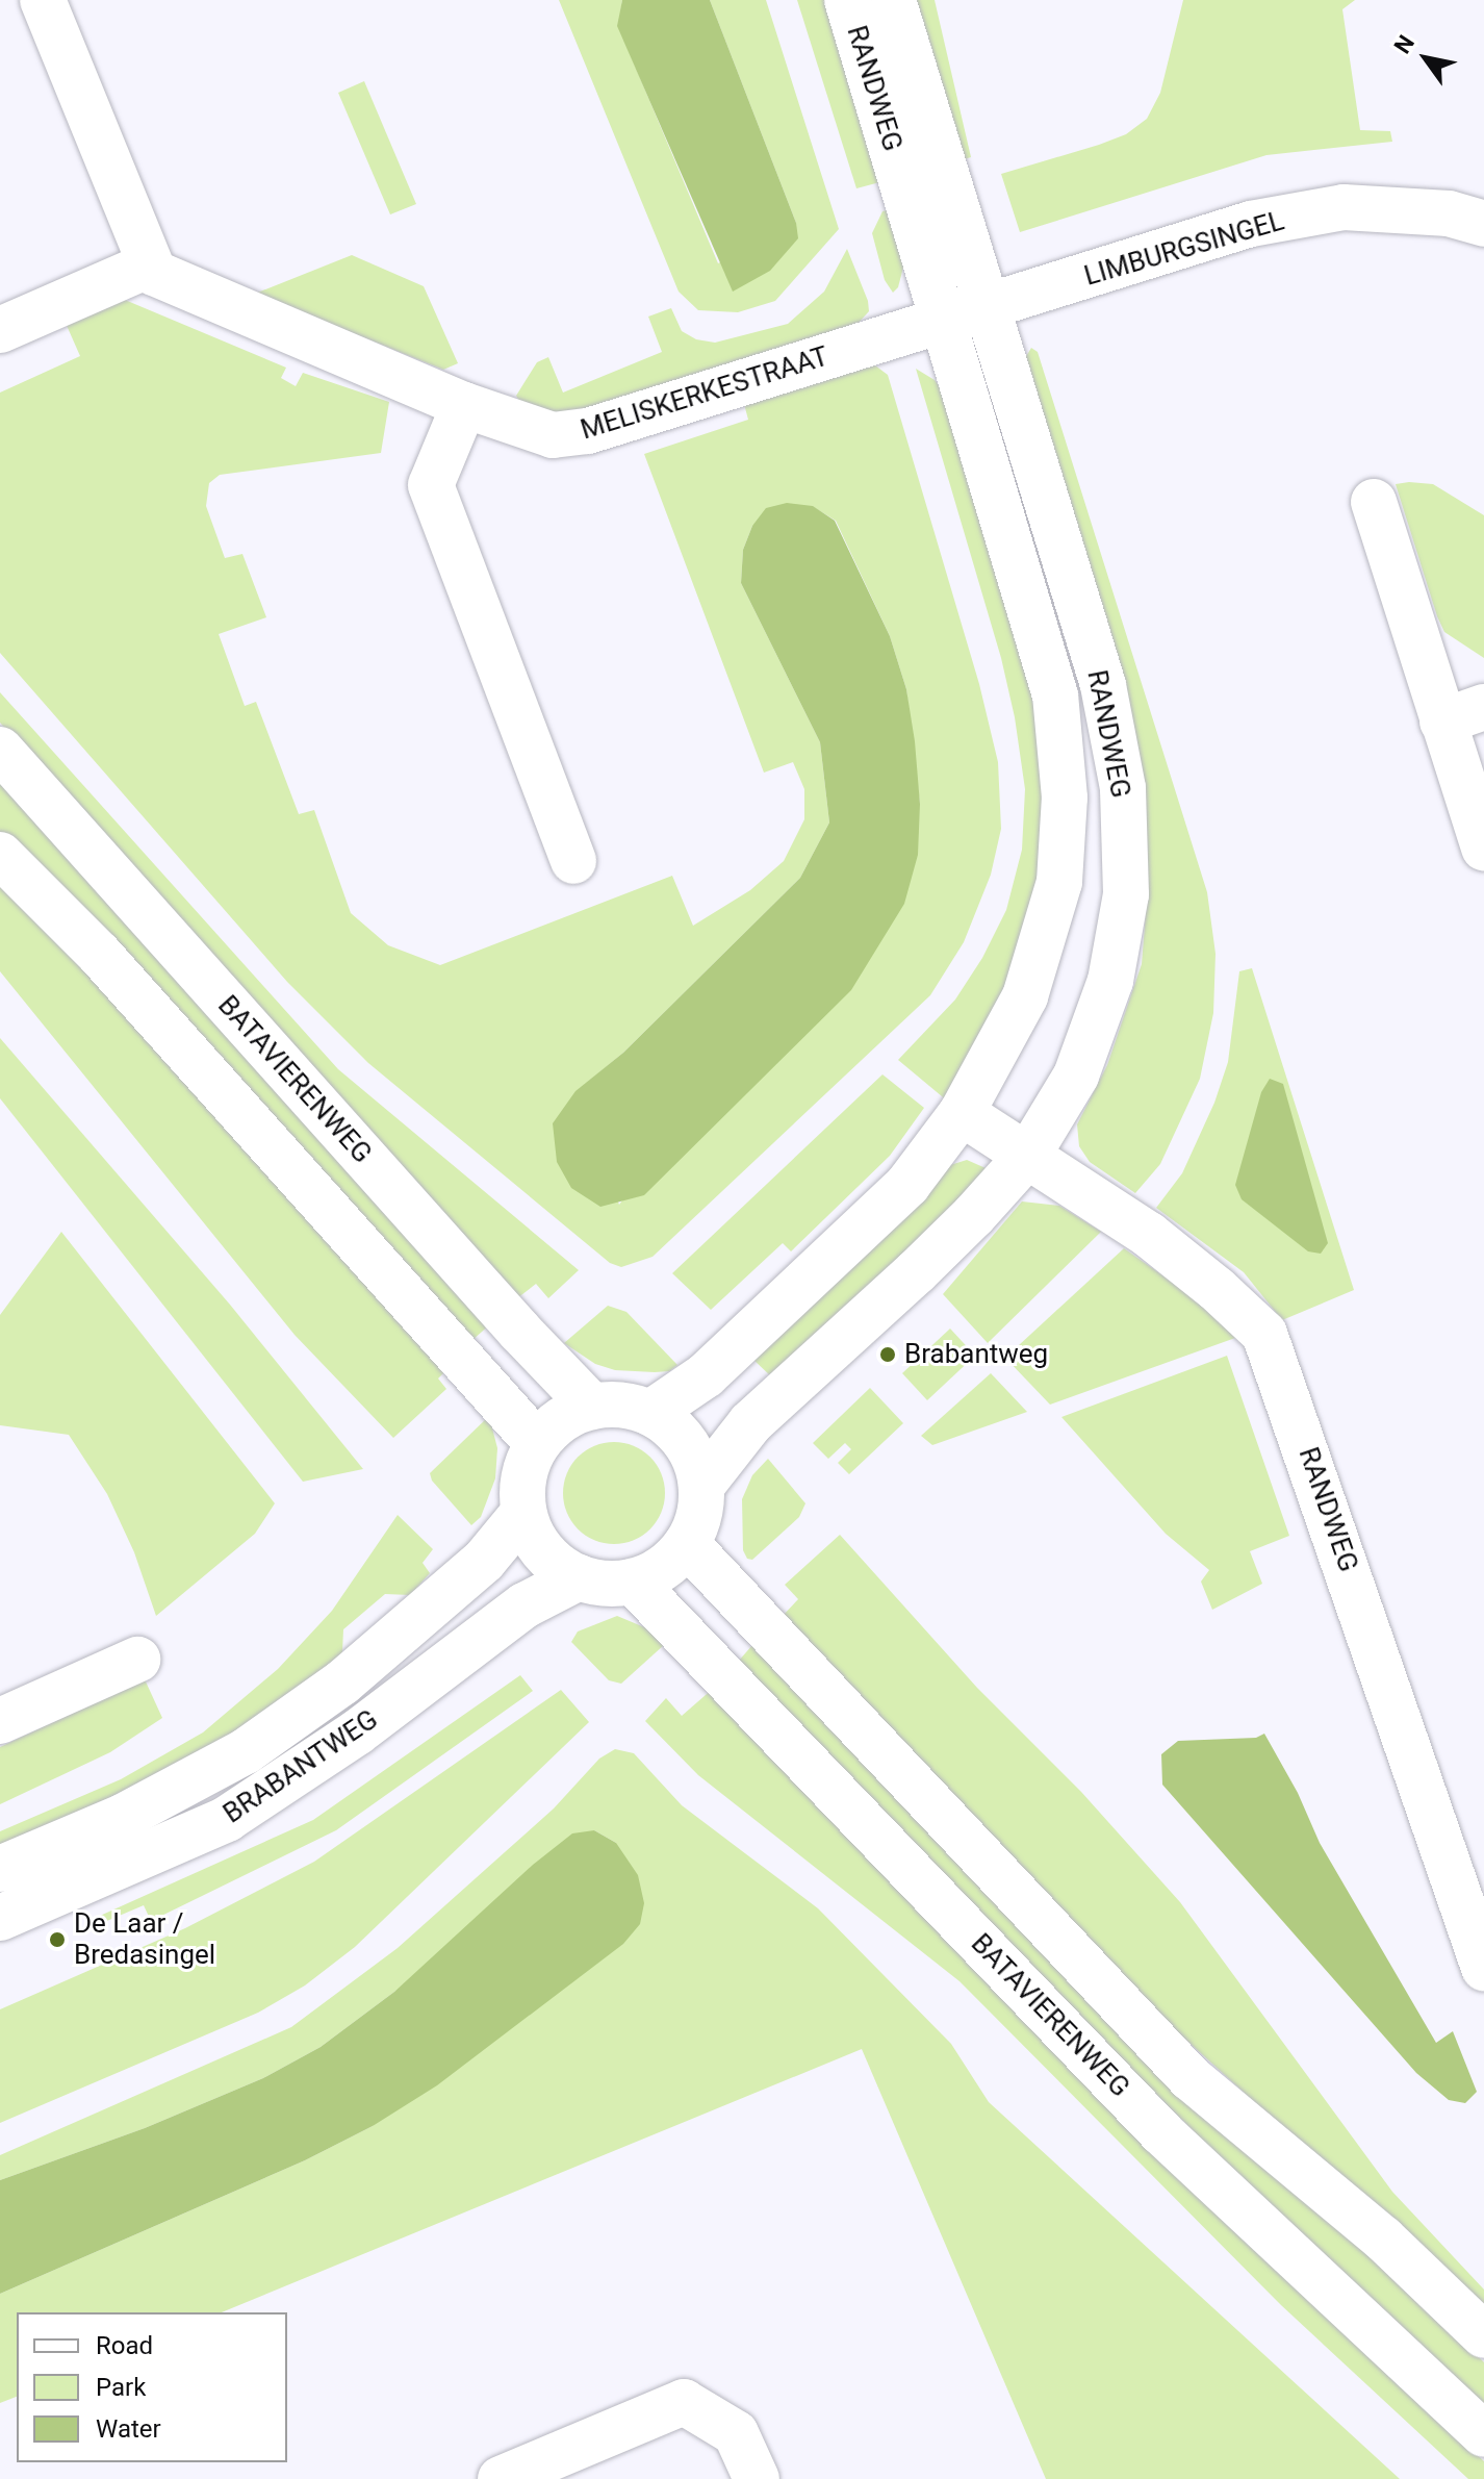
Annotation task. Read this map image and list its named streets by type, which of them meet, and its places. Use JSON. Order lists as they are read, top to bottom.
{
  "streets": {
    "street": [
      "RANDWEG",
      "LIMBURGSINGEL",
      "MELISKERKESTRAAT",
      "BATAVIERENWEG",
      "BRABANTWEG"
    ]
  },
  "crossings": [
    ["RANDWEG", "LIMBURGSINGEL"],
    ["RANDWEG", "MELISKERKESTRAAT"],
    ["RANDWEG", "BATAVIERENWEG"],
    ["RANDWEG", "BRABANTWEG"],
    ["LIMBURGSINGEL", "MELISKERKESTRAAT"],
    ["BATAVIERENWEG", "BRABANTWEG"]
  ],
  "places": ["Brabantweg", "De Laar / Bredasingel"],
  "legend": ["Road", "Park", "Water"],
  "north": "top left"
}
